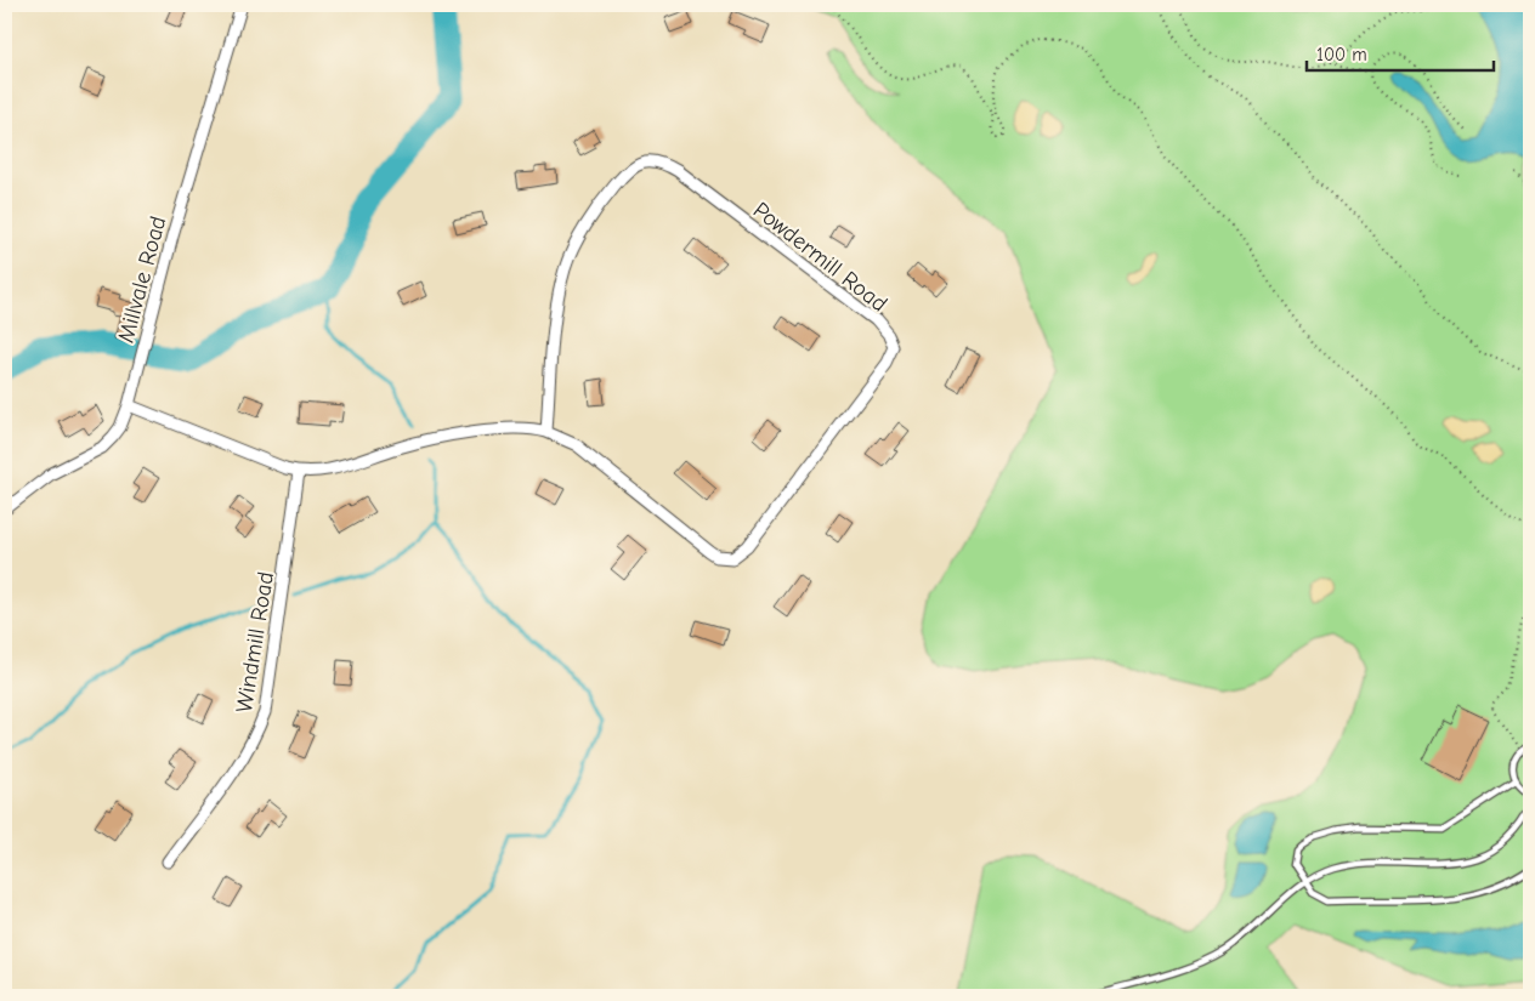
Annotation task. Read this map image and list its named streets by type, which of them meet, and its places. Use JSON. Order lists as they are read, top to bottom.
{
  "streets": {
    "street": ["Powdermill Road", "Millvale Road", "Windmill Road"]
  },
  "crossings": [
    ["Powdermill Road", "Millvale Road"],
    ["Powdermill Road", "Windmill Road"]
  ],
  "scale_bar": "100 m"
}
